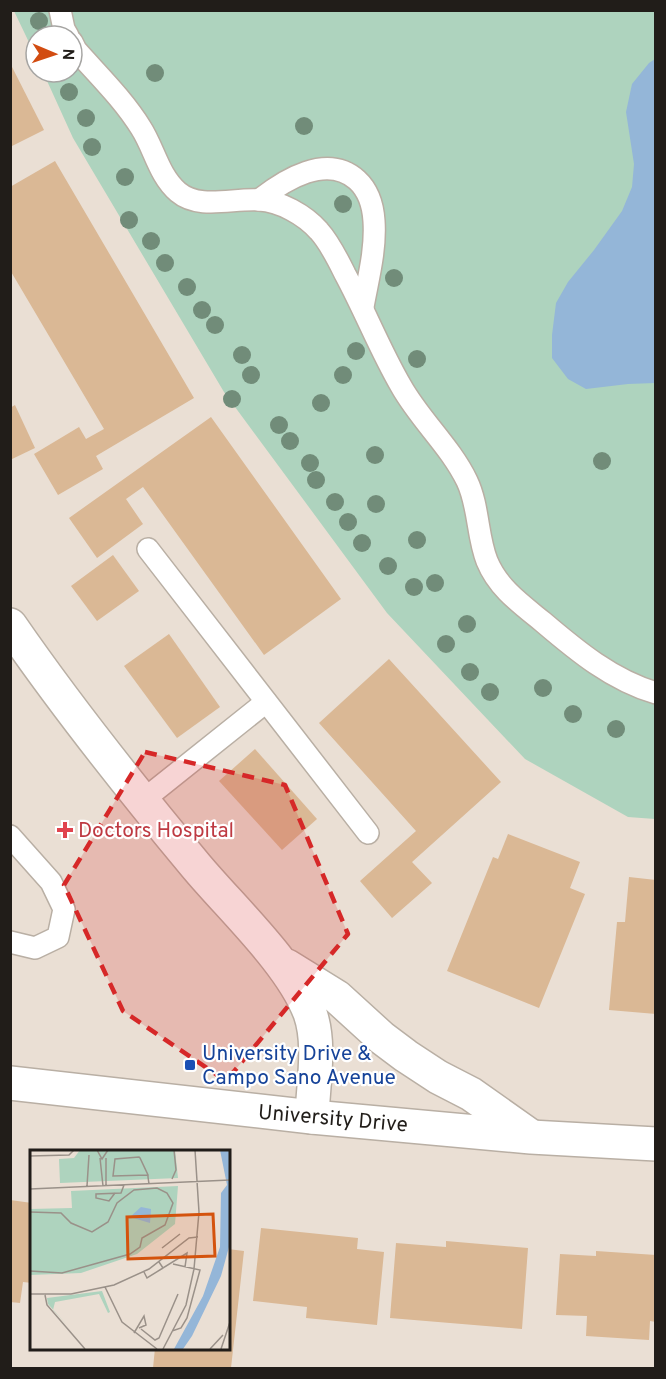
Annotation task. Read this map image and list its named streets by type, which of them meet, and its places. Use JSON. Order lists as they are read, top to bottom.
{
  "streets": {
    "street": ["University Drive"]
  },
  "places": {
    "health": ["Doctors Hospital"],
    "transit": ["University Drive & Campo Sano Avenue"]
  },
  "north": "right"
}
